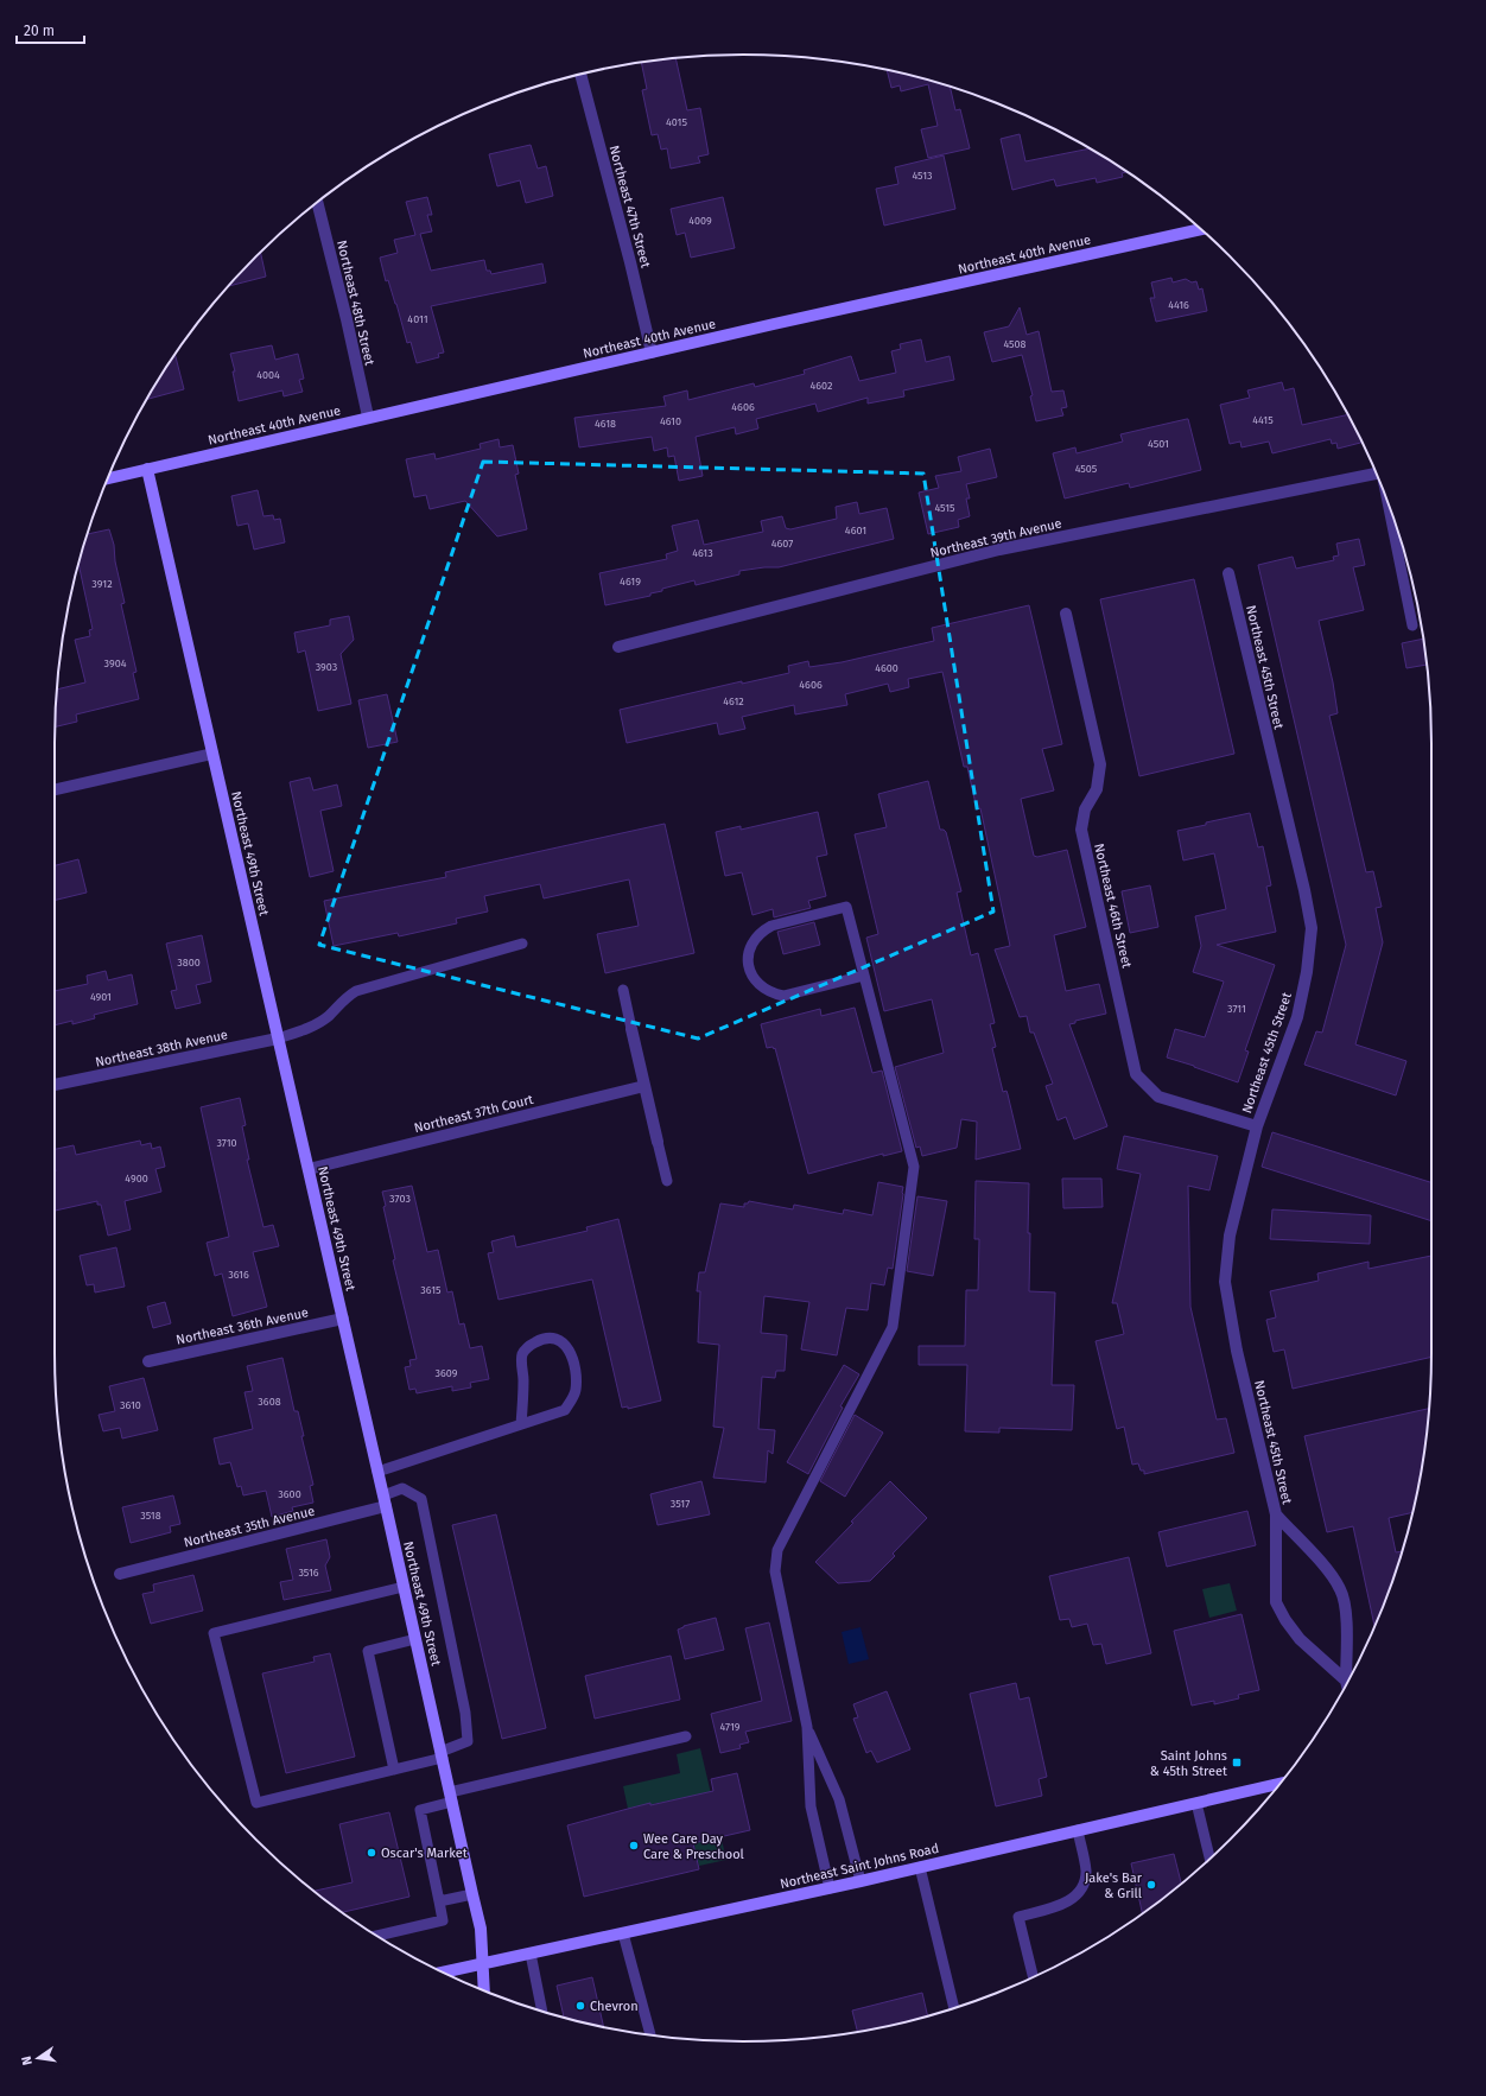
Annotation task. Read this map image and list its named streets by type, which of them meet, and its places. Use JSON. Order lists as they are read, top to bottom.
{
  "streets": {
    "street": [
      "Northeast 47th Street",
      "Northeast 40th Avenue",
      "Northeast 48th Street",
      "Northeast 39th Avenue",
      "Northeast 45th Street",
      "Northeast 49th Street",
      "Northeast 46th Street",
      "Northeast 38th Avenue",
      "Northeast 37th Court",
      "Northeast 36th Avenue",
      "Northeast 35th Avenue",
      "Northeast Saint Johns Road"
    ]
  },
  "crossings": [
    ["Northeast 47th Street", "Northeast 40th Avenue"],
    ["Northeast 40th Avenue", "Northeast 48th Street"],
    ["Northeast 40th Avenue", "Northeast 49th Street"],
    ["Northeast 45th Street", "Northeast 46th Street"],
    ["Northeast 49th Street", "Northeast 38th Avenue"],
    ["Northeast 49th Street", "Northeast 37th Court"],
    ["Northeast 49th Street", "Northeast 36th Avenue"],
    ["Northeast 49th Street", "Northeast 35th Avenue"],
    ["Northeast 49th Street", "Northeast Saint Johns Road"]
  ],
  "places": {
    "transit": ["Saint Johns & 45th Street"],
    "other": [
      "Wee Care Day Care & Preschool",
      "Oscar's Market",
      "Jake's Bar & Grill",
      "Chevron"
    ]
  },
  "house_numbers": [
    "4015",
    "4513",
    "4009",
    "4416",
    "4011",
    "4508",
    "4004",
    "4602",
    "4606",
    "4415",
    "4610",
    "4618",
    "4501",
    "4505",
    "4515",
    "4601",
    "4607",
    "4613",
    "4619",
    "3912",
    "3904",
    "3903",
    "4600",
    "4606",
    "4612",
    "3800",
    "4901",
    "3711",
    "3710",
    "4900",
    "3703",
    "3616",
    "3615",
    "3609",
    "3608",
    "3610",
    "3600",
    "3517",
    "3518",
    "3516",
    "4719"
  ],
  "scale_bar": "20 m",
  "north": "left"
}
